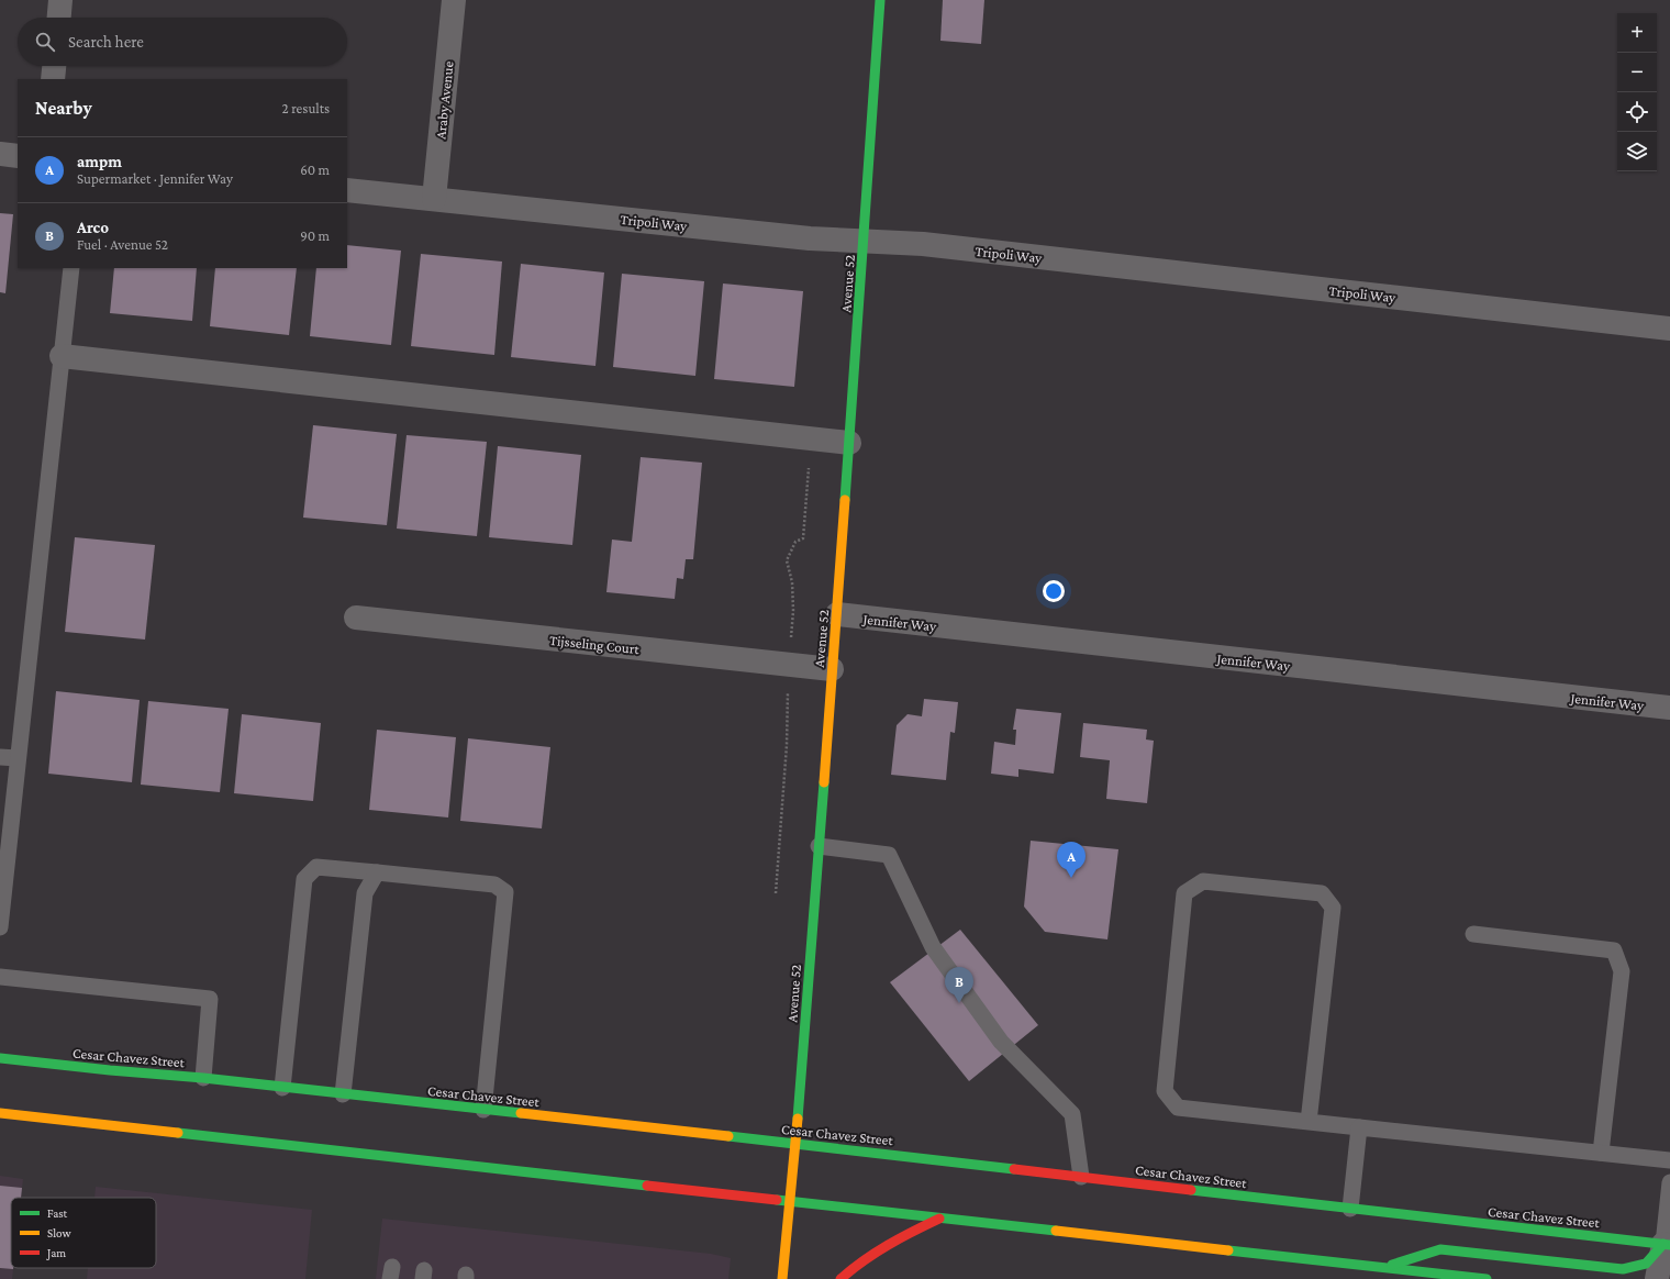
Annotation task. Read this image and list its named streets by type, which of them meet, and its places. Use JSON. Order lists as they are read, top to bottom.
{
  "streets": {
    "main road": ["Avenue 52", "Cesar Chavez Street"],
    "street": [
      "Araby Avenue",
      "Tripoli Way",
      "Jennifer Way",
      "Tijsseling Court"
    ]
  },
  "crossings": [
    ["Araby Avenue", "Tripoli Way"],
    ["Tripoli Way", "Avenue 52"],
    ["Avenue 52", "Jennifer Way"],
    ["Avenue 52", "Tijsseling Court"],
    ["Avenue 52", "Cesar Chavez Street"]
  ],
  "legend": ["Fast", "Slow", "Jam"],
  "page": {
    "map_buttons": ["+", "−"],
    "search": "Search here",
    "heading": ["Nearby", "2 results"],
    "list": [
      {
        "mark": "A",
        "name": "ampm",
        "note": "Supermarket · Jennifer Way",
        "value": "60 m"
      },
      {
        "mark": "B",
        "name": "Arco",
        "note": "Fuel · Avenue 52",
        "value": "90 m"
      }
    ],
    "pins": ["A", "B"]
  }
}
